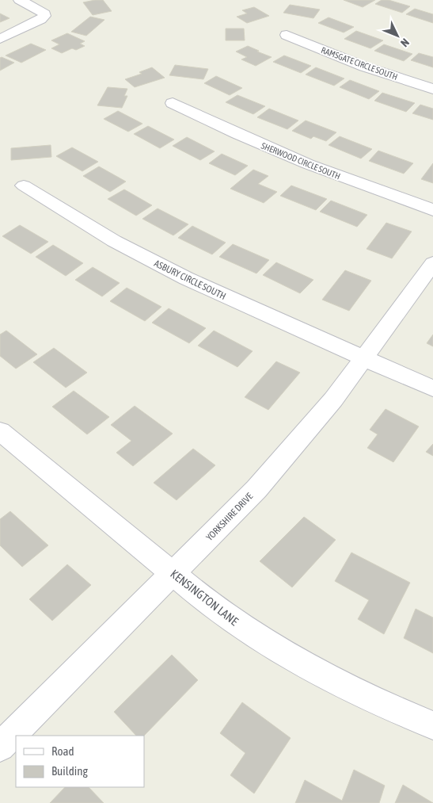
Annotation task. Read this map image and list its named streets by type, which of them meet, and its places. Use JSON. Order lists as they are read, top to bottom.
{
  "streets": {
    "street": [
      "RAMSGATE CIRCLE SOUTH",
      "SHERWOOD CIRCLE SOUTH",
      "ASBURY CIRCLE SOUTH",
      "YORKSHIRE DRIVE",
      "KENSINGTON LANE"
    ]
  },
  "crossings": [
    ["ASBURY CIRCLE SOUTH", "YORKSHIRE DRIVE"],
    ["YORKSHIRE DRIVE", "KENSINGTON LANE"]
  ],
  "legend": ["Road", "Building"],
  "north": "bottom right"
}
